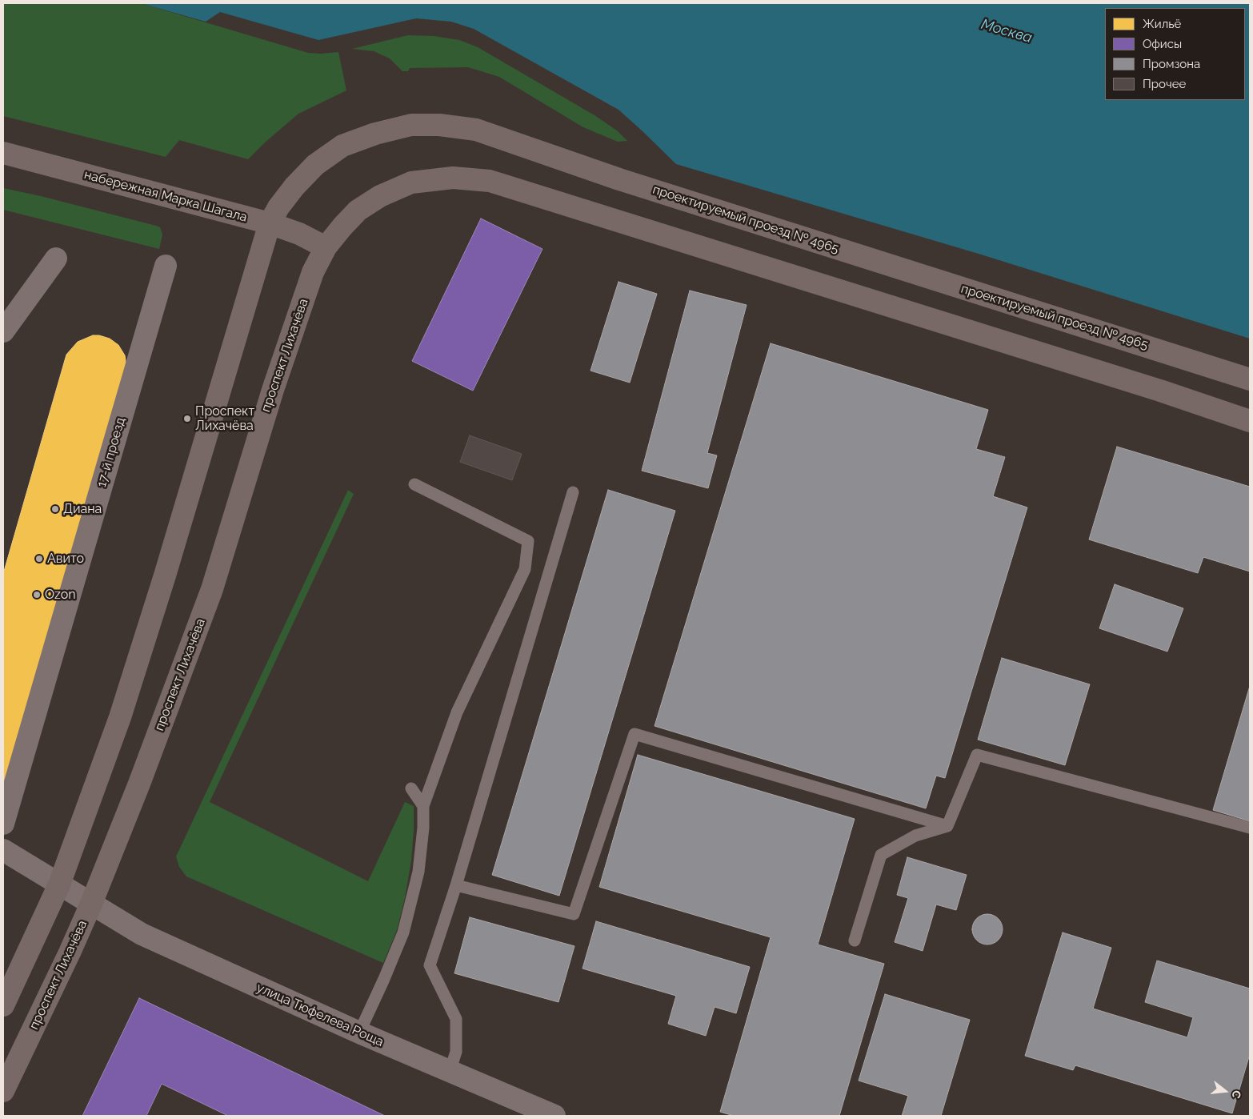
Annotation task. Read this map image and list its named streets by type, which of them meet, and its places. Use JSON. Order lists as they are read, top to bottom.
{
  "streets": {
    "main road": ["набережная Марка Шагала", "проектируемый проезд № 4965", "проспект Лихачёва"],
    "street": ["17-й проезд", "улица Тюфелева Роща"]
  },
  "crossings": [
    ["набережная Марка Шагала", "проектируемый проезд № 4965"],
    ["набережная Марка Шагала", "проспект Лихачёва"],
    ["проспект Лихачёва", "улица Тюфелева Роща"]
  ],
  "water": ["Москва"],
  "places": [
    "Проспект Лихачёва",
    "Диана",
    "Авито",
    "Ozon"
  ],
  "legend": [
    "Жильё",
    "Офисы",
    "Промзона",
    "Прочее"
  ],
  "north": "right"
}
